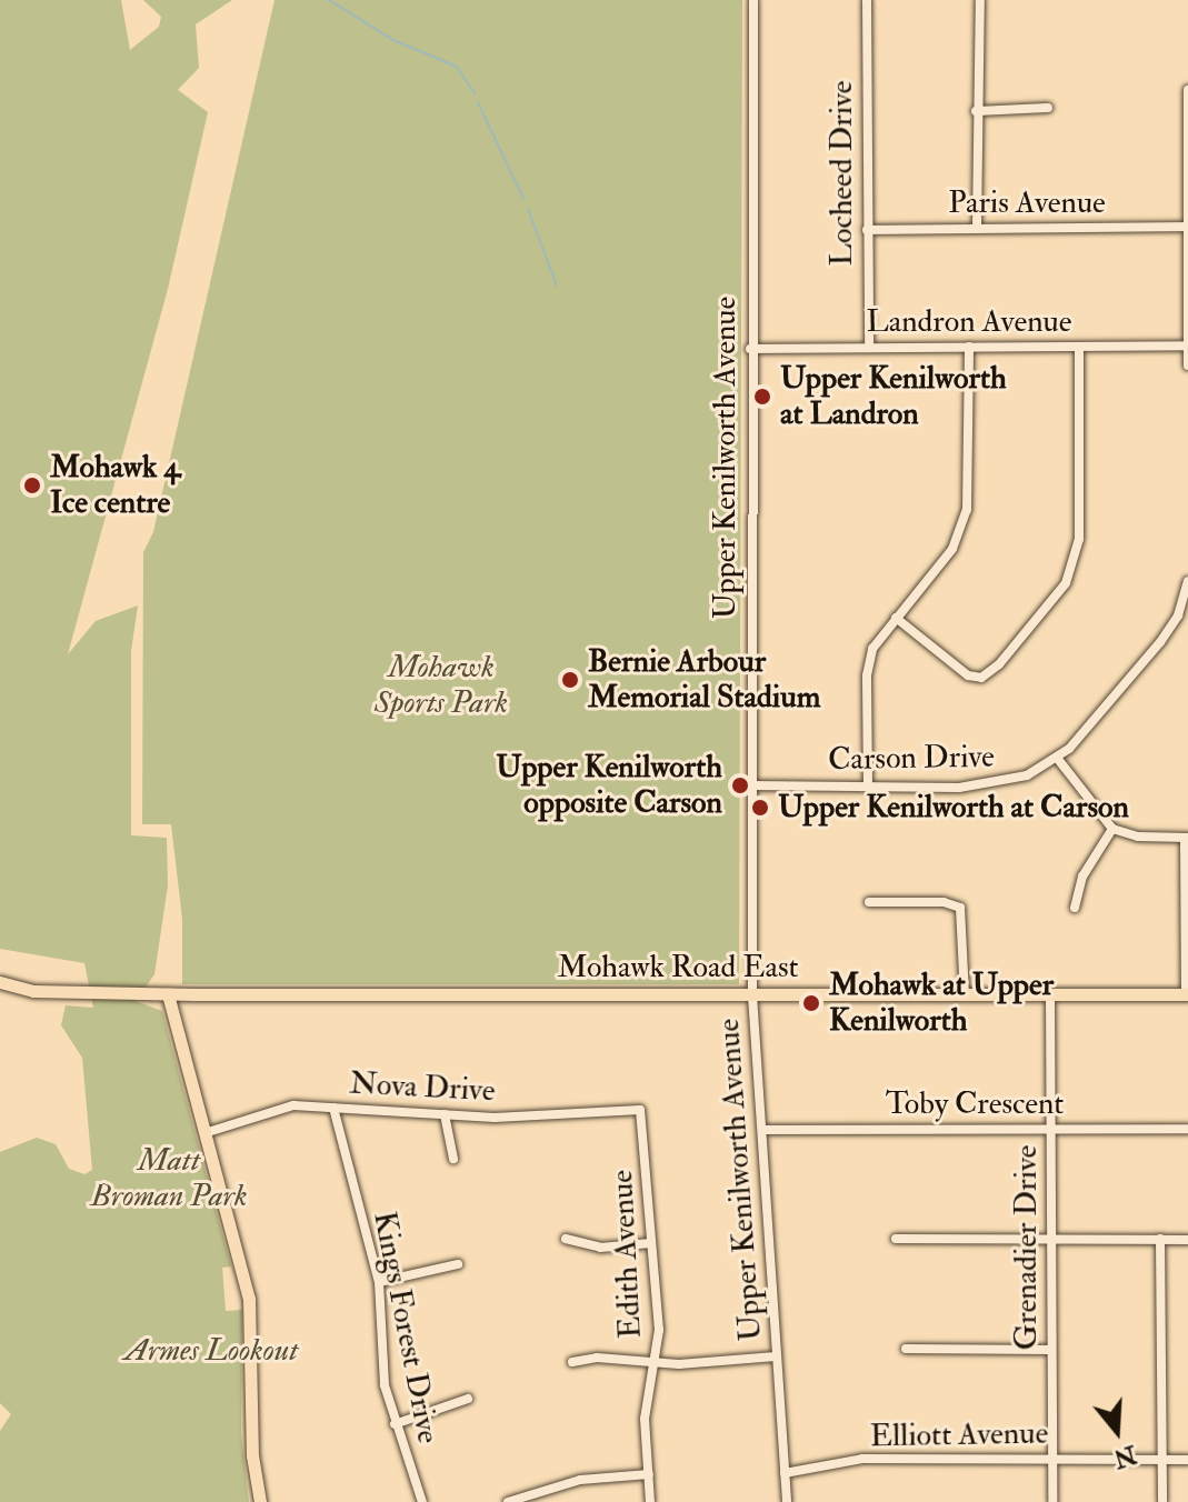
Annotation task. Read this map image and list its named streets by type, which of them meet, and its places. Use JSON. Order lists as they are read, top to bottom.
{
  "streets": {
    "main road": ["Mohawk Road East"],
    "street": [
      "Locheed Drive",
      "Paris Avenue",
      "Landron Avenue",
      "Upper Kenilworth Avenue",
      "Carson Drive",
      "Nova Drive",
      "Toby Crescent",
      "Grenadier Drive",
      "Edith Avenue",
      "Kings Forest Drive",
      "Elliott Avenue"
    ]
  },
  "crossings": [
    ["Locheed Drive", "Paris Avenue"],
    ["Locheed Drive", "Landron Avenue"],
    ["Landron Avenue", "Upper Kenilworth Avenue"],
    ["Upper Kenilworth Avenue", "Carson Drive"],
    ["Upper Kenilworth Avenue", "Mohawk Road East"],
    ["Upper Kenilworth Avenue", "Toby Crescent"],
    ["Upper Kenilworth Avenue", "Elliott Avenue"],
    ["Mohawk Road East", "Grenadier Drive"],
    ["Nova Drive", "Edith Avenue"],
    ["Nova Drive", "Kings Forest Drive"],
    ["Toby Crescent", "Grenadier Drive"],
    ["Grenadier Drive", "Elliott Avenue"]
  ],
  "parks": ["Mohawk Sports Park", "Matt Broman Park", "Armes Lookout"],
  "places": [
    "Upper Kenilworth at Landron",
    "Mohawk 4 Ice centre",
    "Bernie Arbour Memorial Stadium",
    "Upper Kenilworth opposite Carson",
    "Upper Kenilworth at Carson",
    "Mohawk at Upper Kenilworth"
  ],
  "north": "bottom"
}
